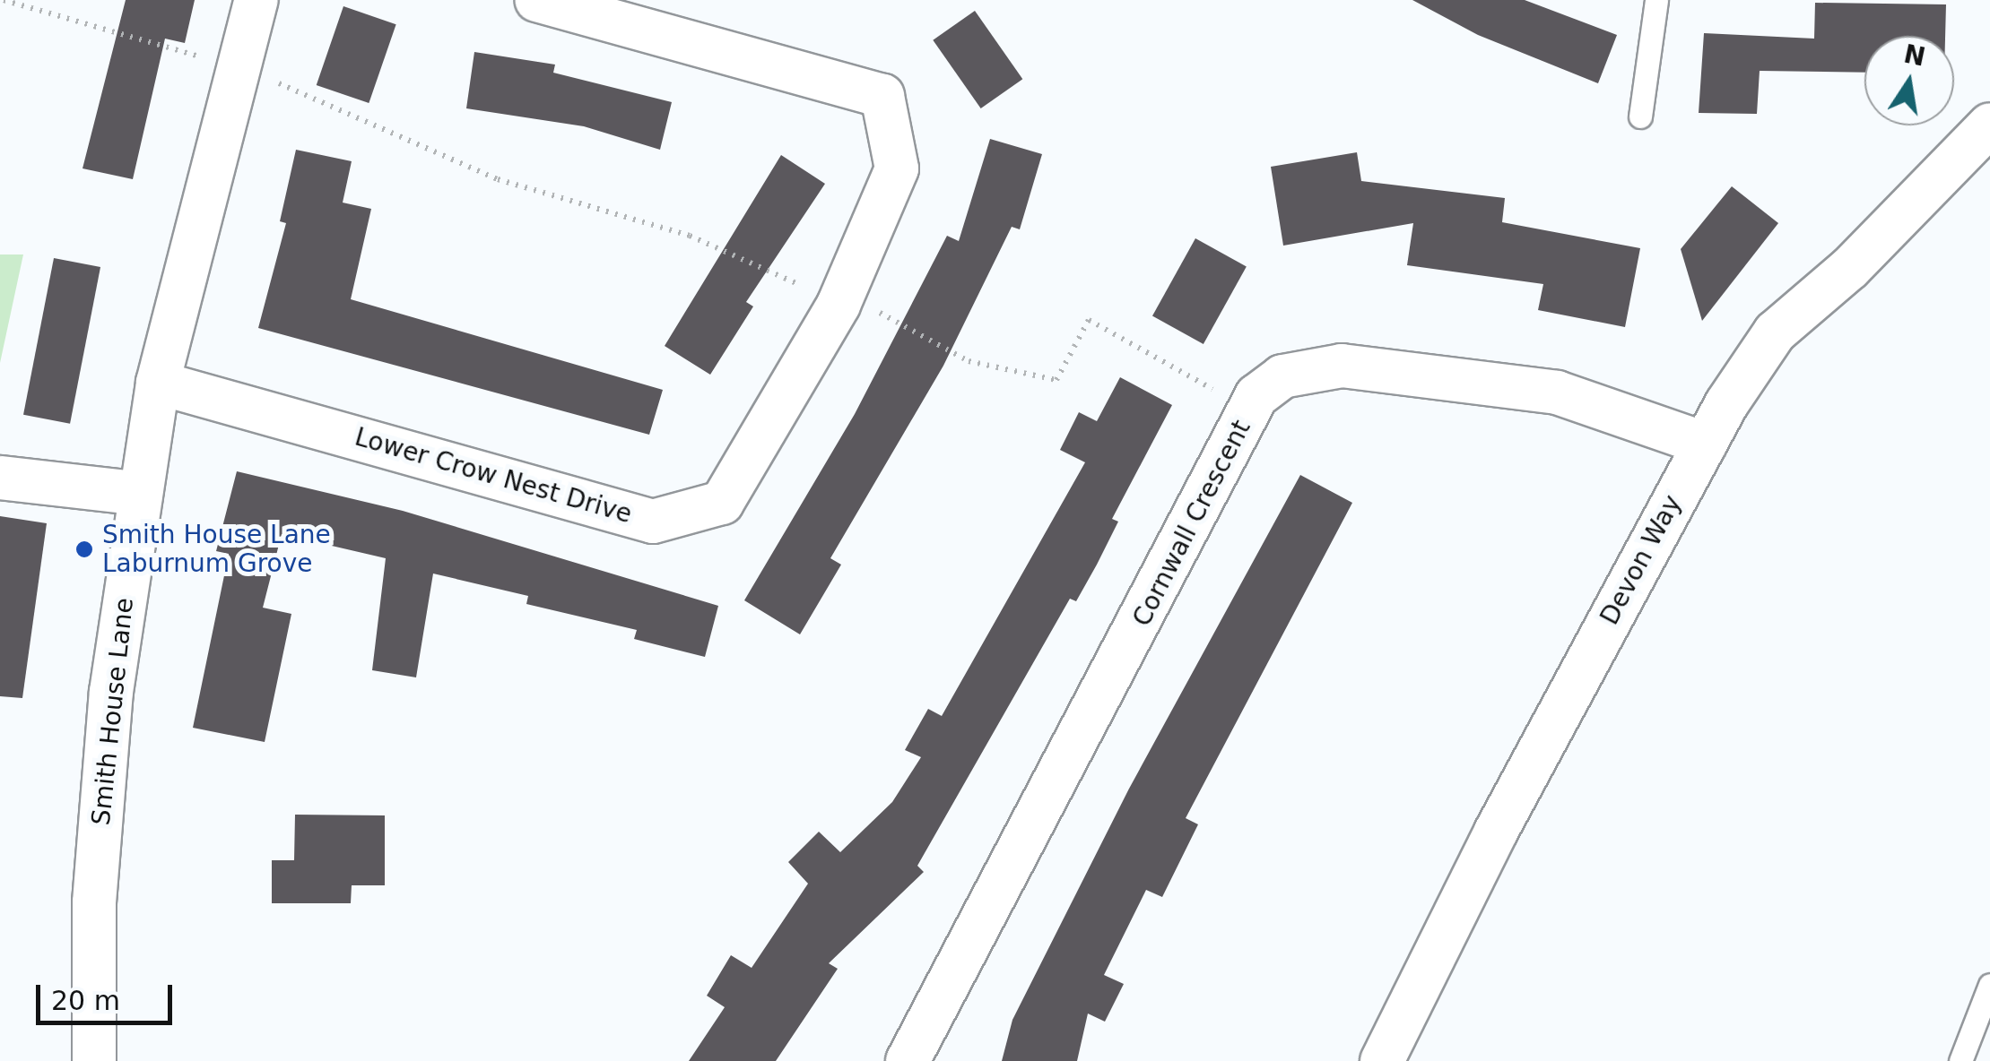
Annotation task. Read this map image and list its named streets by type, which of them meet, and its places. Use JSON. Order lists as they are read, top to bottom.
{
  "streets": {
    "street": [
      "Lower Crow Nest Drive",
      "Cornwall Crescent",
      "Devon Way",
      "Smith House Lane"
    ]
  },
  "crossings": [
    ["Lower Crow Nest Drive", "Smith House Lane"],
    ["Cornwall Crescent", "Devon Way"]
  ],
  "places": ["Smith House Lane Laburnum Grove"],
  "scale_bar": "20 m",
  "north": "top"
}
